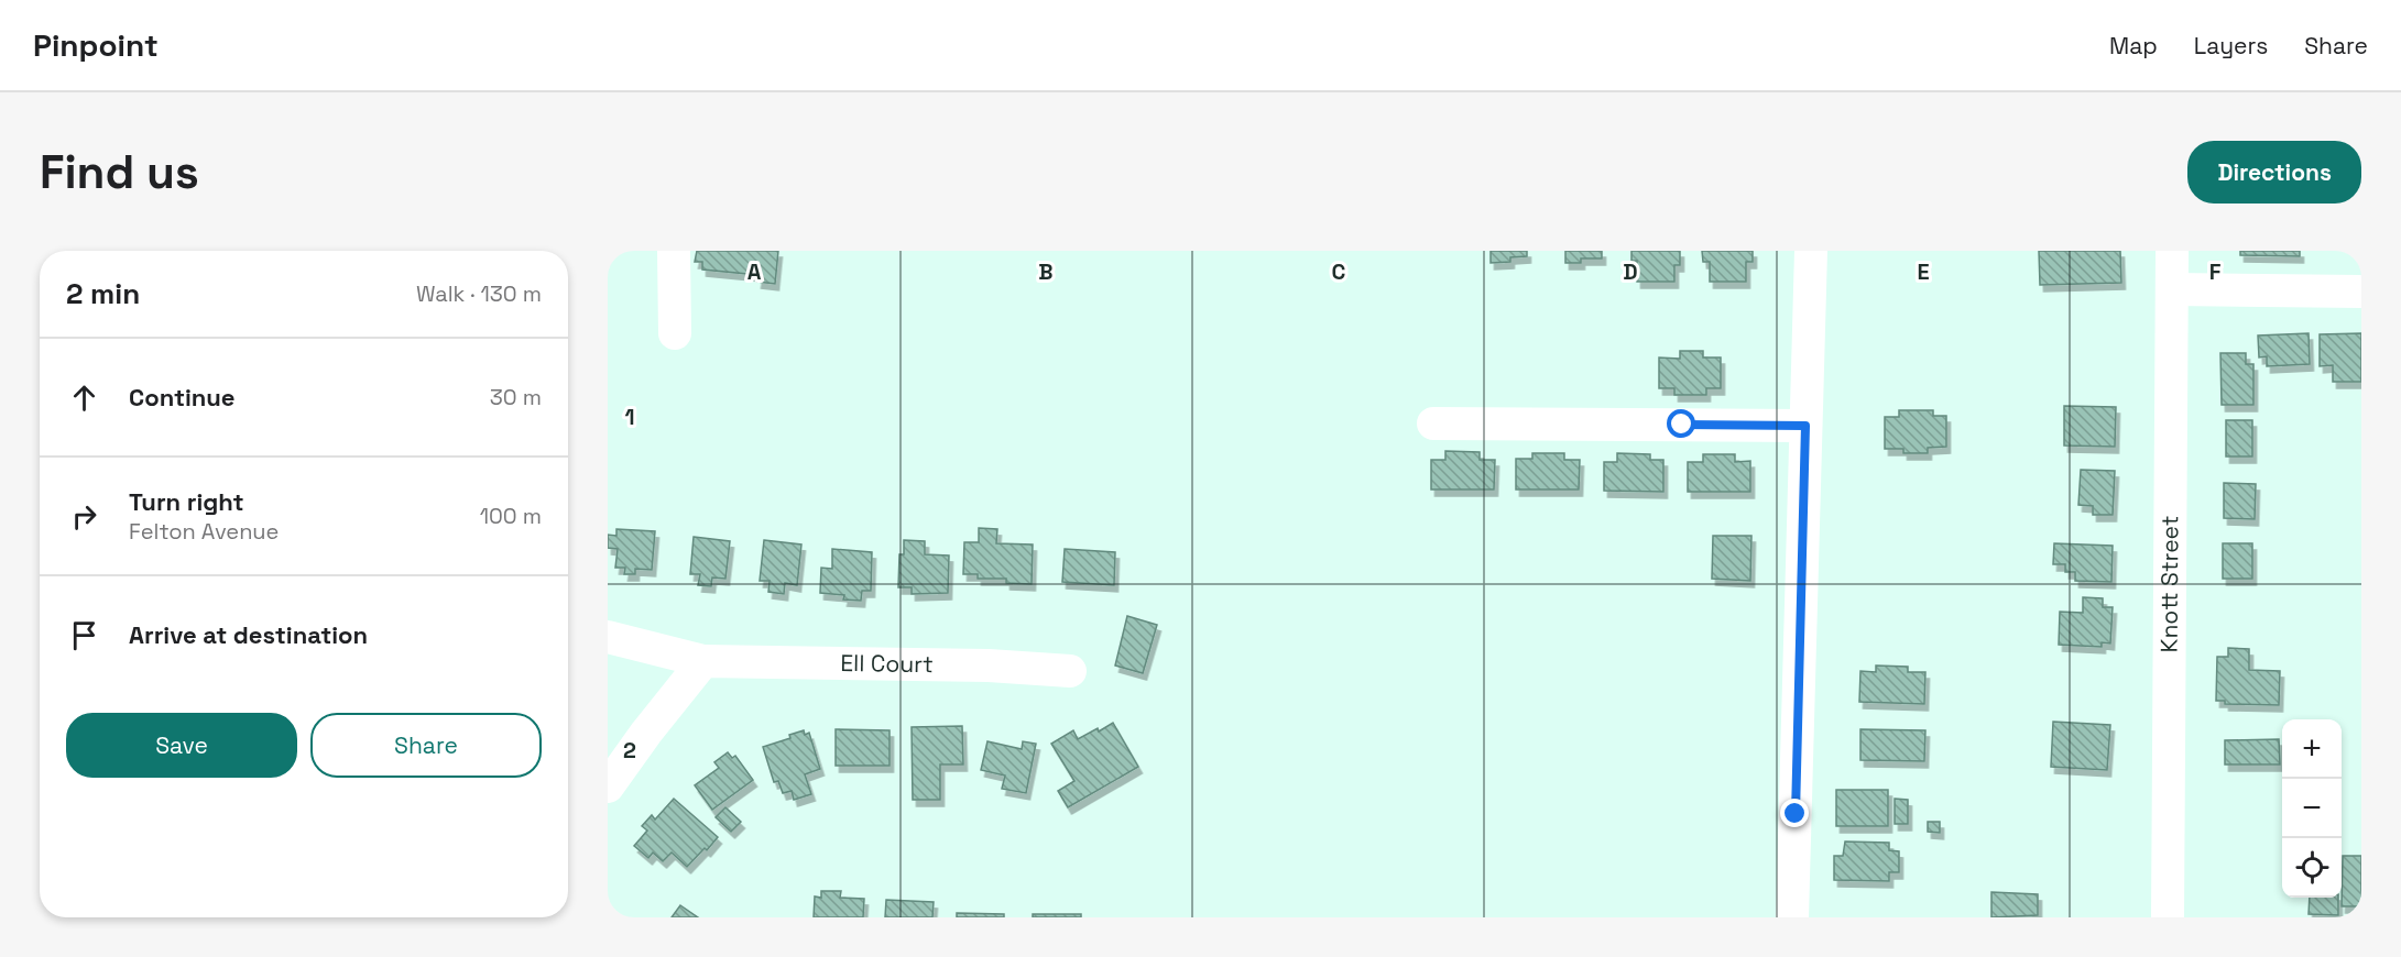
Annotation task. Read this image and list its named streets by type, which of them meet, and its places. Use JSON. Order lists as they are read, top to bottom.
{
  "streets": {
    "street": ["Knott Street", "Ell Court"]
  },
  "page": {
    "header": "Pinpoint",
    "nav": ["Map", "Layers", "Share"],
    "buttons": [
      "Directions",
      ["Save", "Share"]
    ],
    "title": "Find us",
    "heading": ["2 min", "Walk · 130 m"],
    "list": [
      ["Continue", "30 m"],
      ["Turn right", "Felton Avenue", "100 m"],
      "Arrive at destination"
    ],
    "map_buttons": ["+", "−"]
  },
  "grid": {
    "columns": [
      "A",
      "B",
      "C",
      "D",
      "E",
      "F"
    ],
    "rows": ["1", "2"]
  }
}
